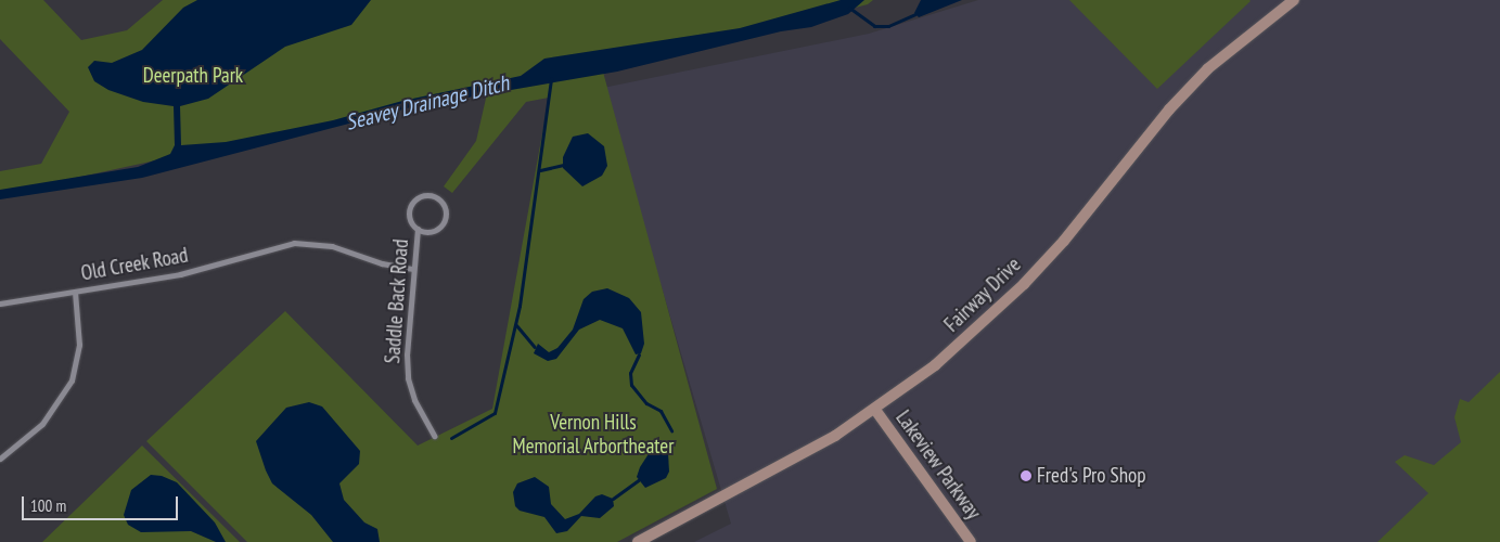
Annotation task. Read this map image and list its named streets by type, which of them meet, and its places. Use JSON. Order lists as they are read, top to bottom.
{
  "streets": {
    "main road": ["Fairway Drive", "Lakeview Parkway"],
    "street": ["Old Creek Road", "Saddle Back Road"]
  },
  "crossings": [
    ["Old Creek Road", "Saddle Back Road"],
    ["Fairway Drive", "Lakeview Parkway"]
  ],
  "water": ["Seavey Drainage Ditch"],
  "parks": ["Deerpath Park", "Vernon Hills Memorial Arbortheater"],
  "places": ["Fred's Pro Shop"],
  "scale_bar": "100 m"
}
